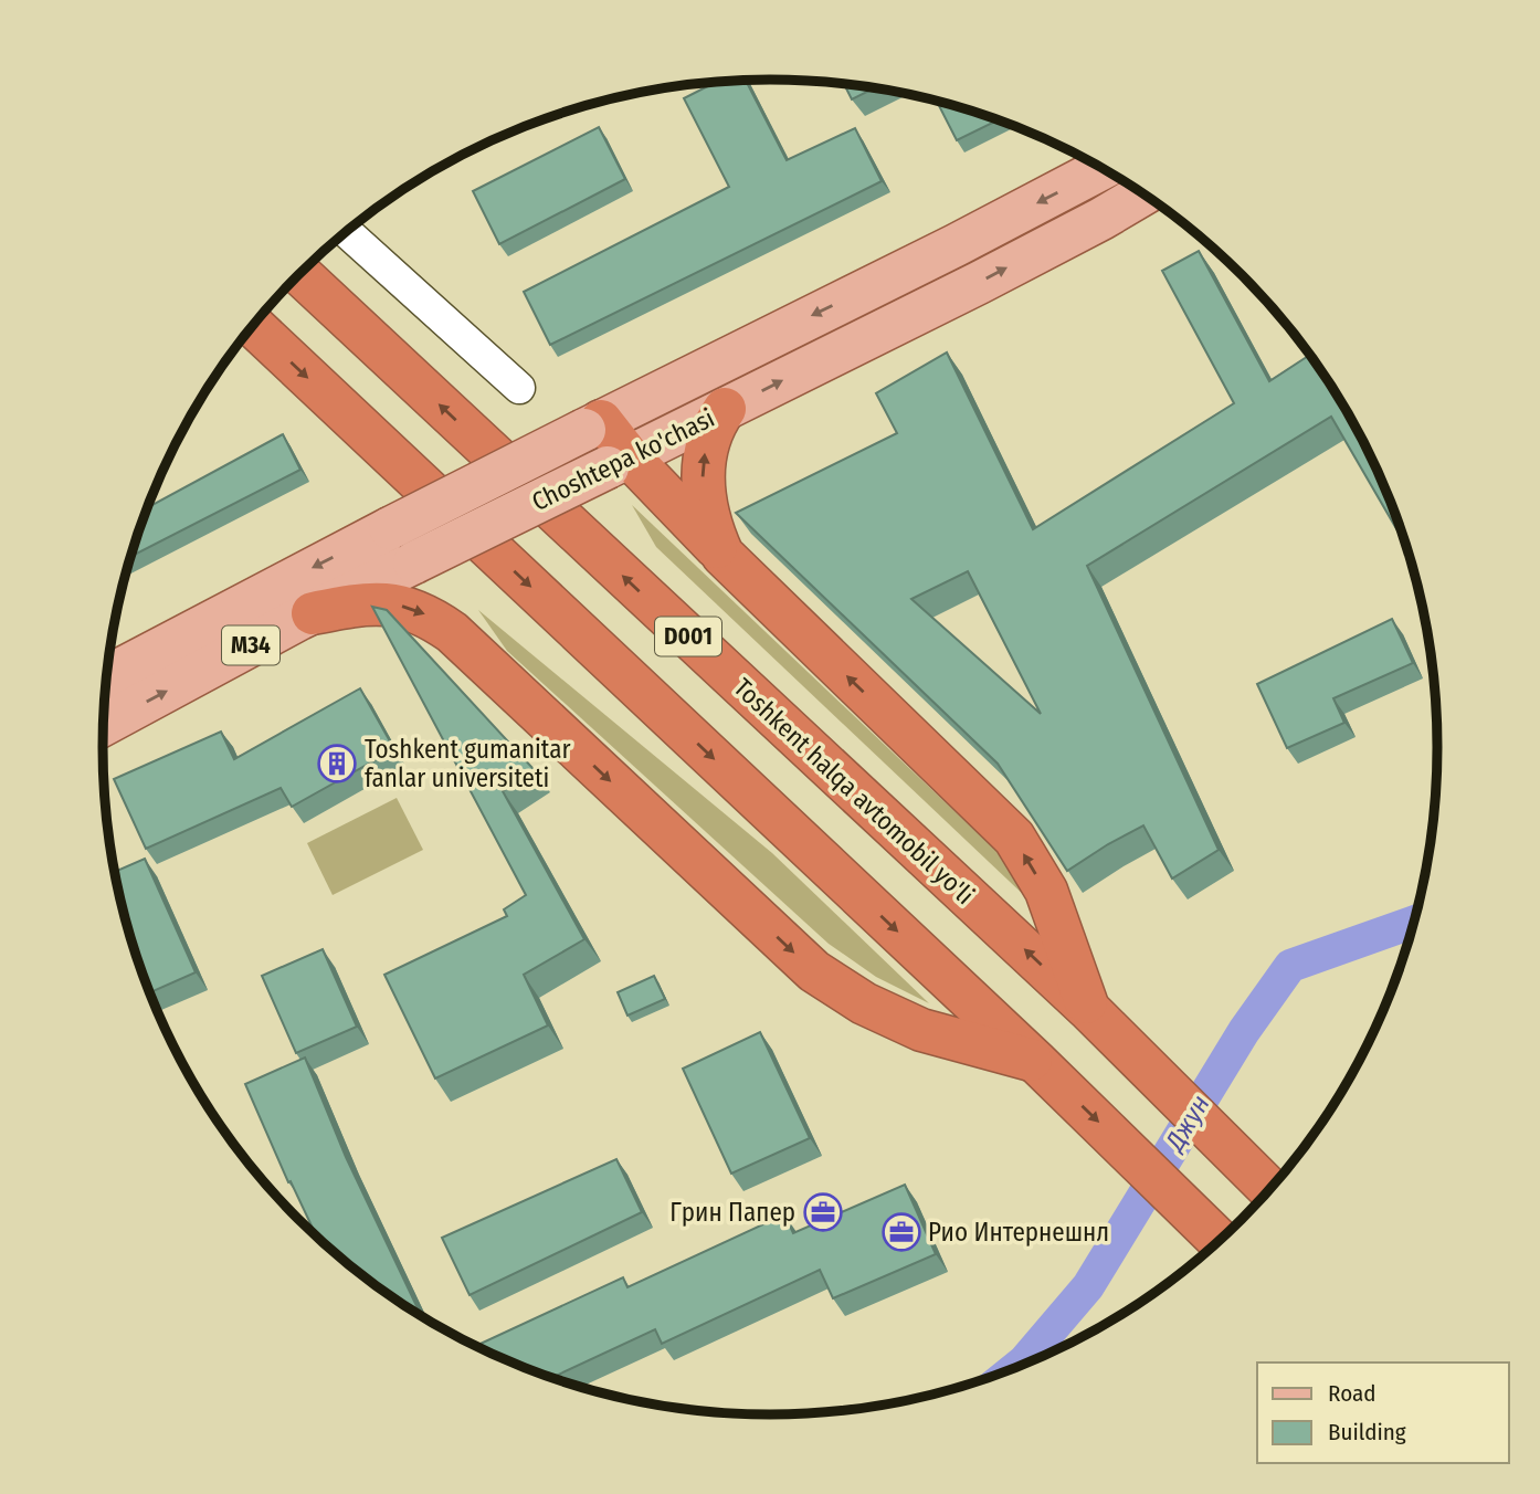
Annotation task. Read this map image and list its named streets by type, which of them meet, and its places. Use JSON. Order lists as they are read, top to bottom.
{
  "streets": {
    "highway": ["D001", "Toshkent halqa avtomobil yo'li"],
    "main road": ["Choshtepa ko'chasi", "M34"]
  },
  "water": ["Джун"],
  "places": {
    "building": ["Toshkent gumanitar fanlar universiteti"],
    "office": ["Грин Папер", "Рио Интернешнл"]
  },
  "legend": ["Road", "Building"]
}
